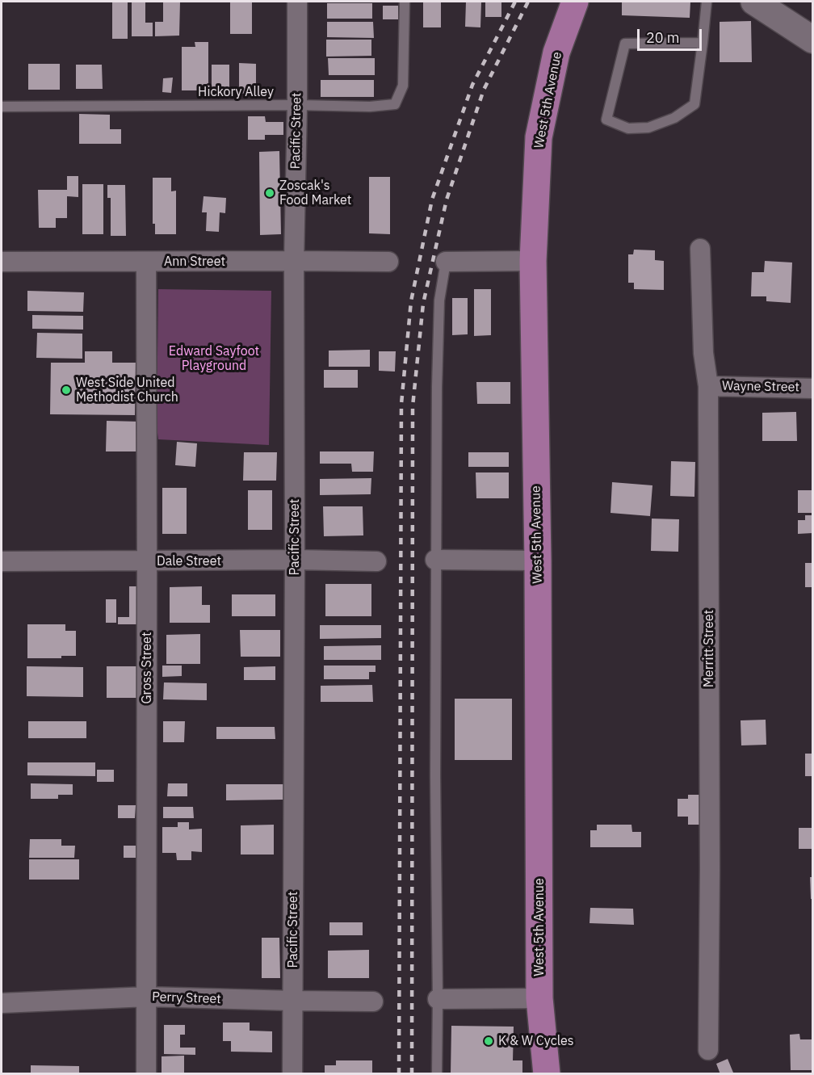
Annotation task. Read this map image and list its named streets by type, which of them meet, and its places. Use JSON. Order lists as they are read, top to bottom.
{
  "streets": {
    "main road": ["West 5th Avenue"],
    "street": [
      "Pacific Street",
      "Ann Street",
      "Wayne Street",
      "Dale Street",
      "Merritt Street",
      "Gross Street",
      "Perry Street"
    ],
    "lane": ["Hickory Alley"]
  },
  "crossings": [
    ["Hickory Alley", "Pacific Street"],
    ["Pacific Street", "Ann Street"],
    ["Pacific Street", "Dale Street"],
    ["Pacific Street", "Perry Street"],
    ["Ann Street", "Gross Street"],
    ["Wayne Street", "Merritt Street"],
    ["Dale Street", "Gross Street"],
    ["Gross Street", "Perry Street"]
  ],
  "parks": ["Edward Sayfoot Playground"],
  "places": ["Zoscak's Food Market", "West Side United Methodist Church", "K & W Cycles"],
  "scale_bar": "20 m"
}
